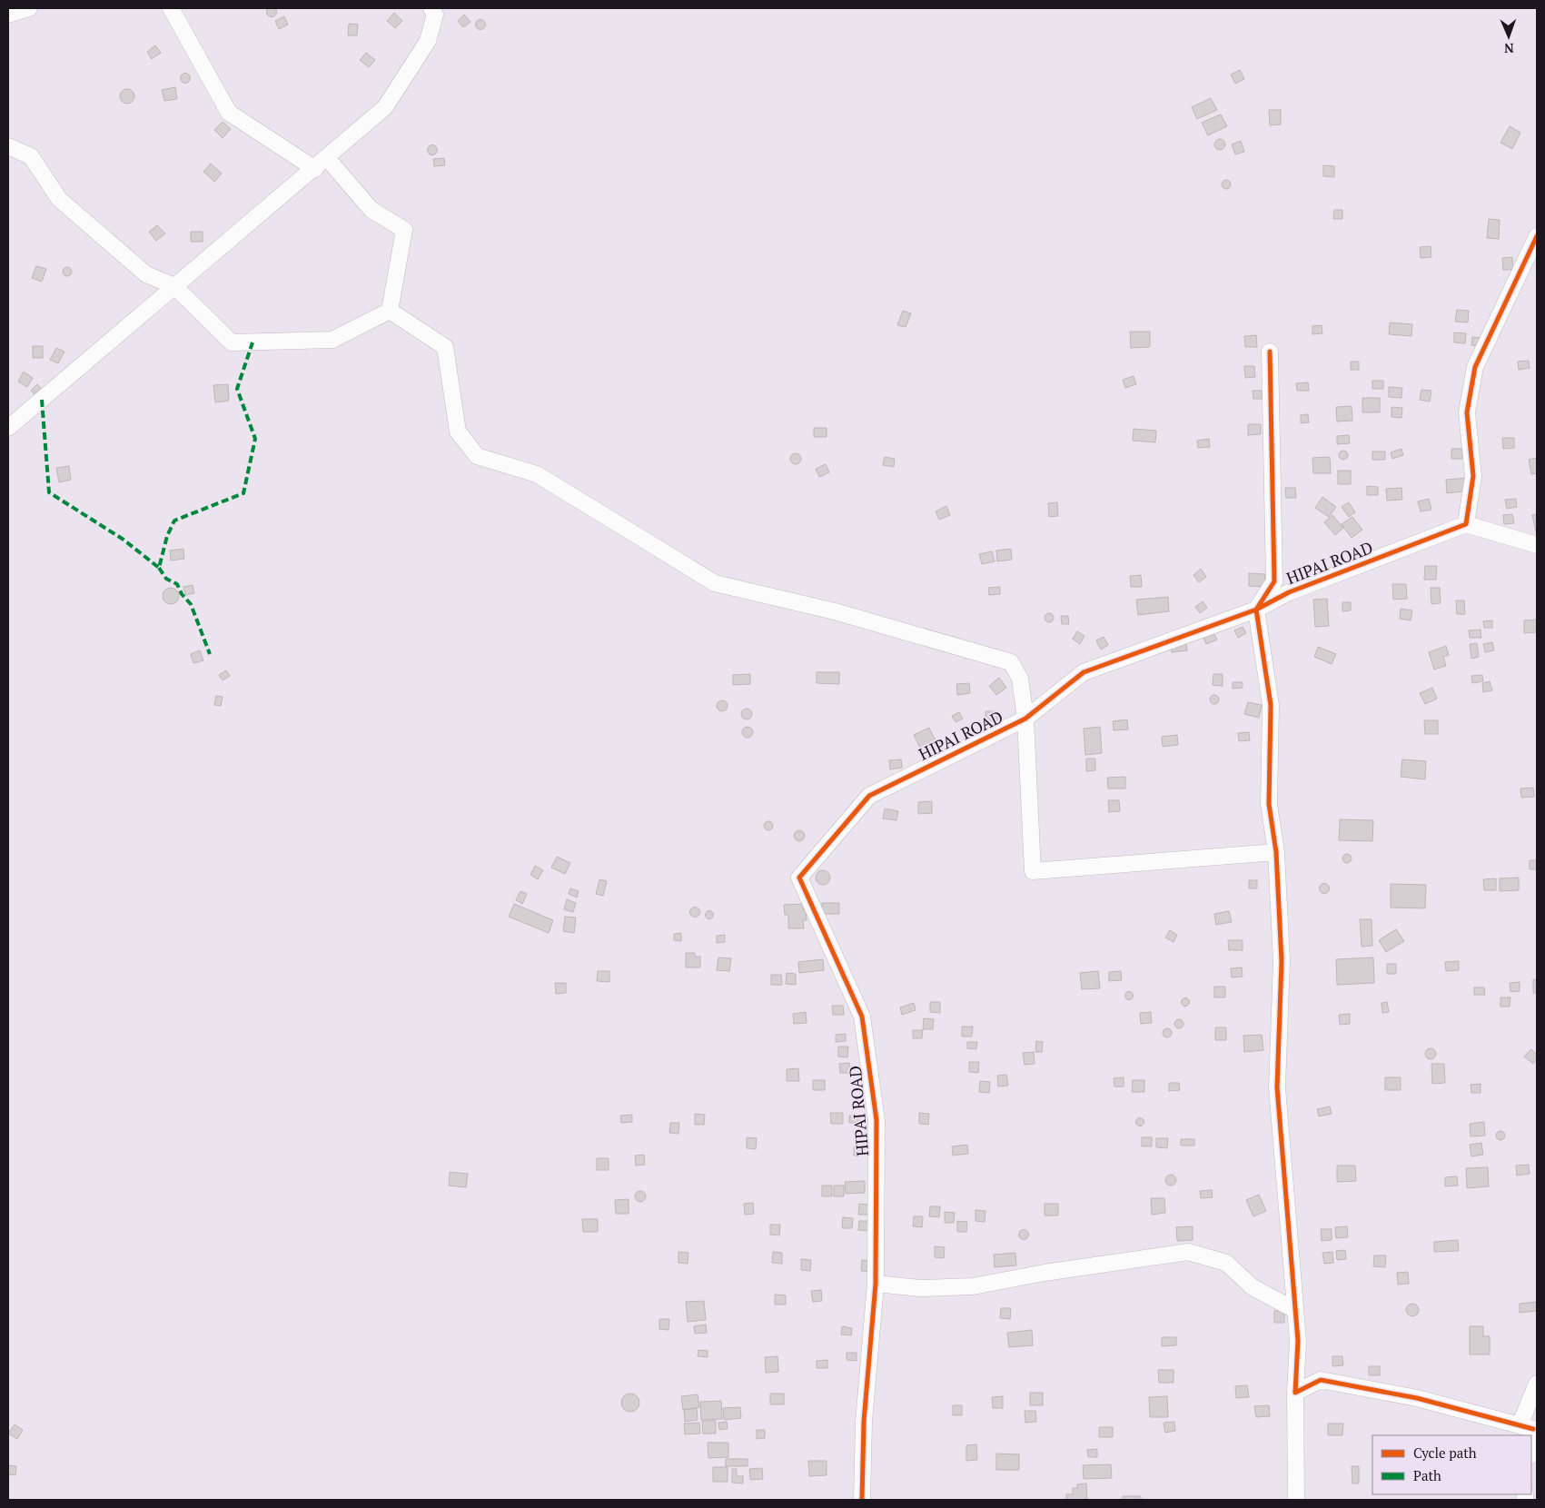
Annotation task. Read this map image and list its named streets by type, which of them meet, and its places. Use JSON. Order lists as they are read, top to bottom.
{
  "streets": {
    "street": ["HIPAI ROAD"]
  },
  "legend": ["Cycle path", "Path"],
  "north": "bottom"
}
